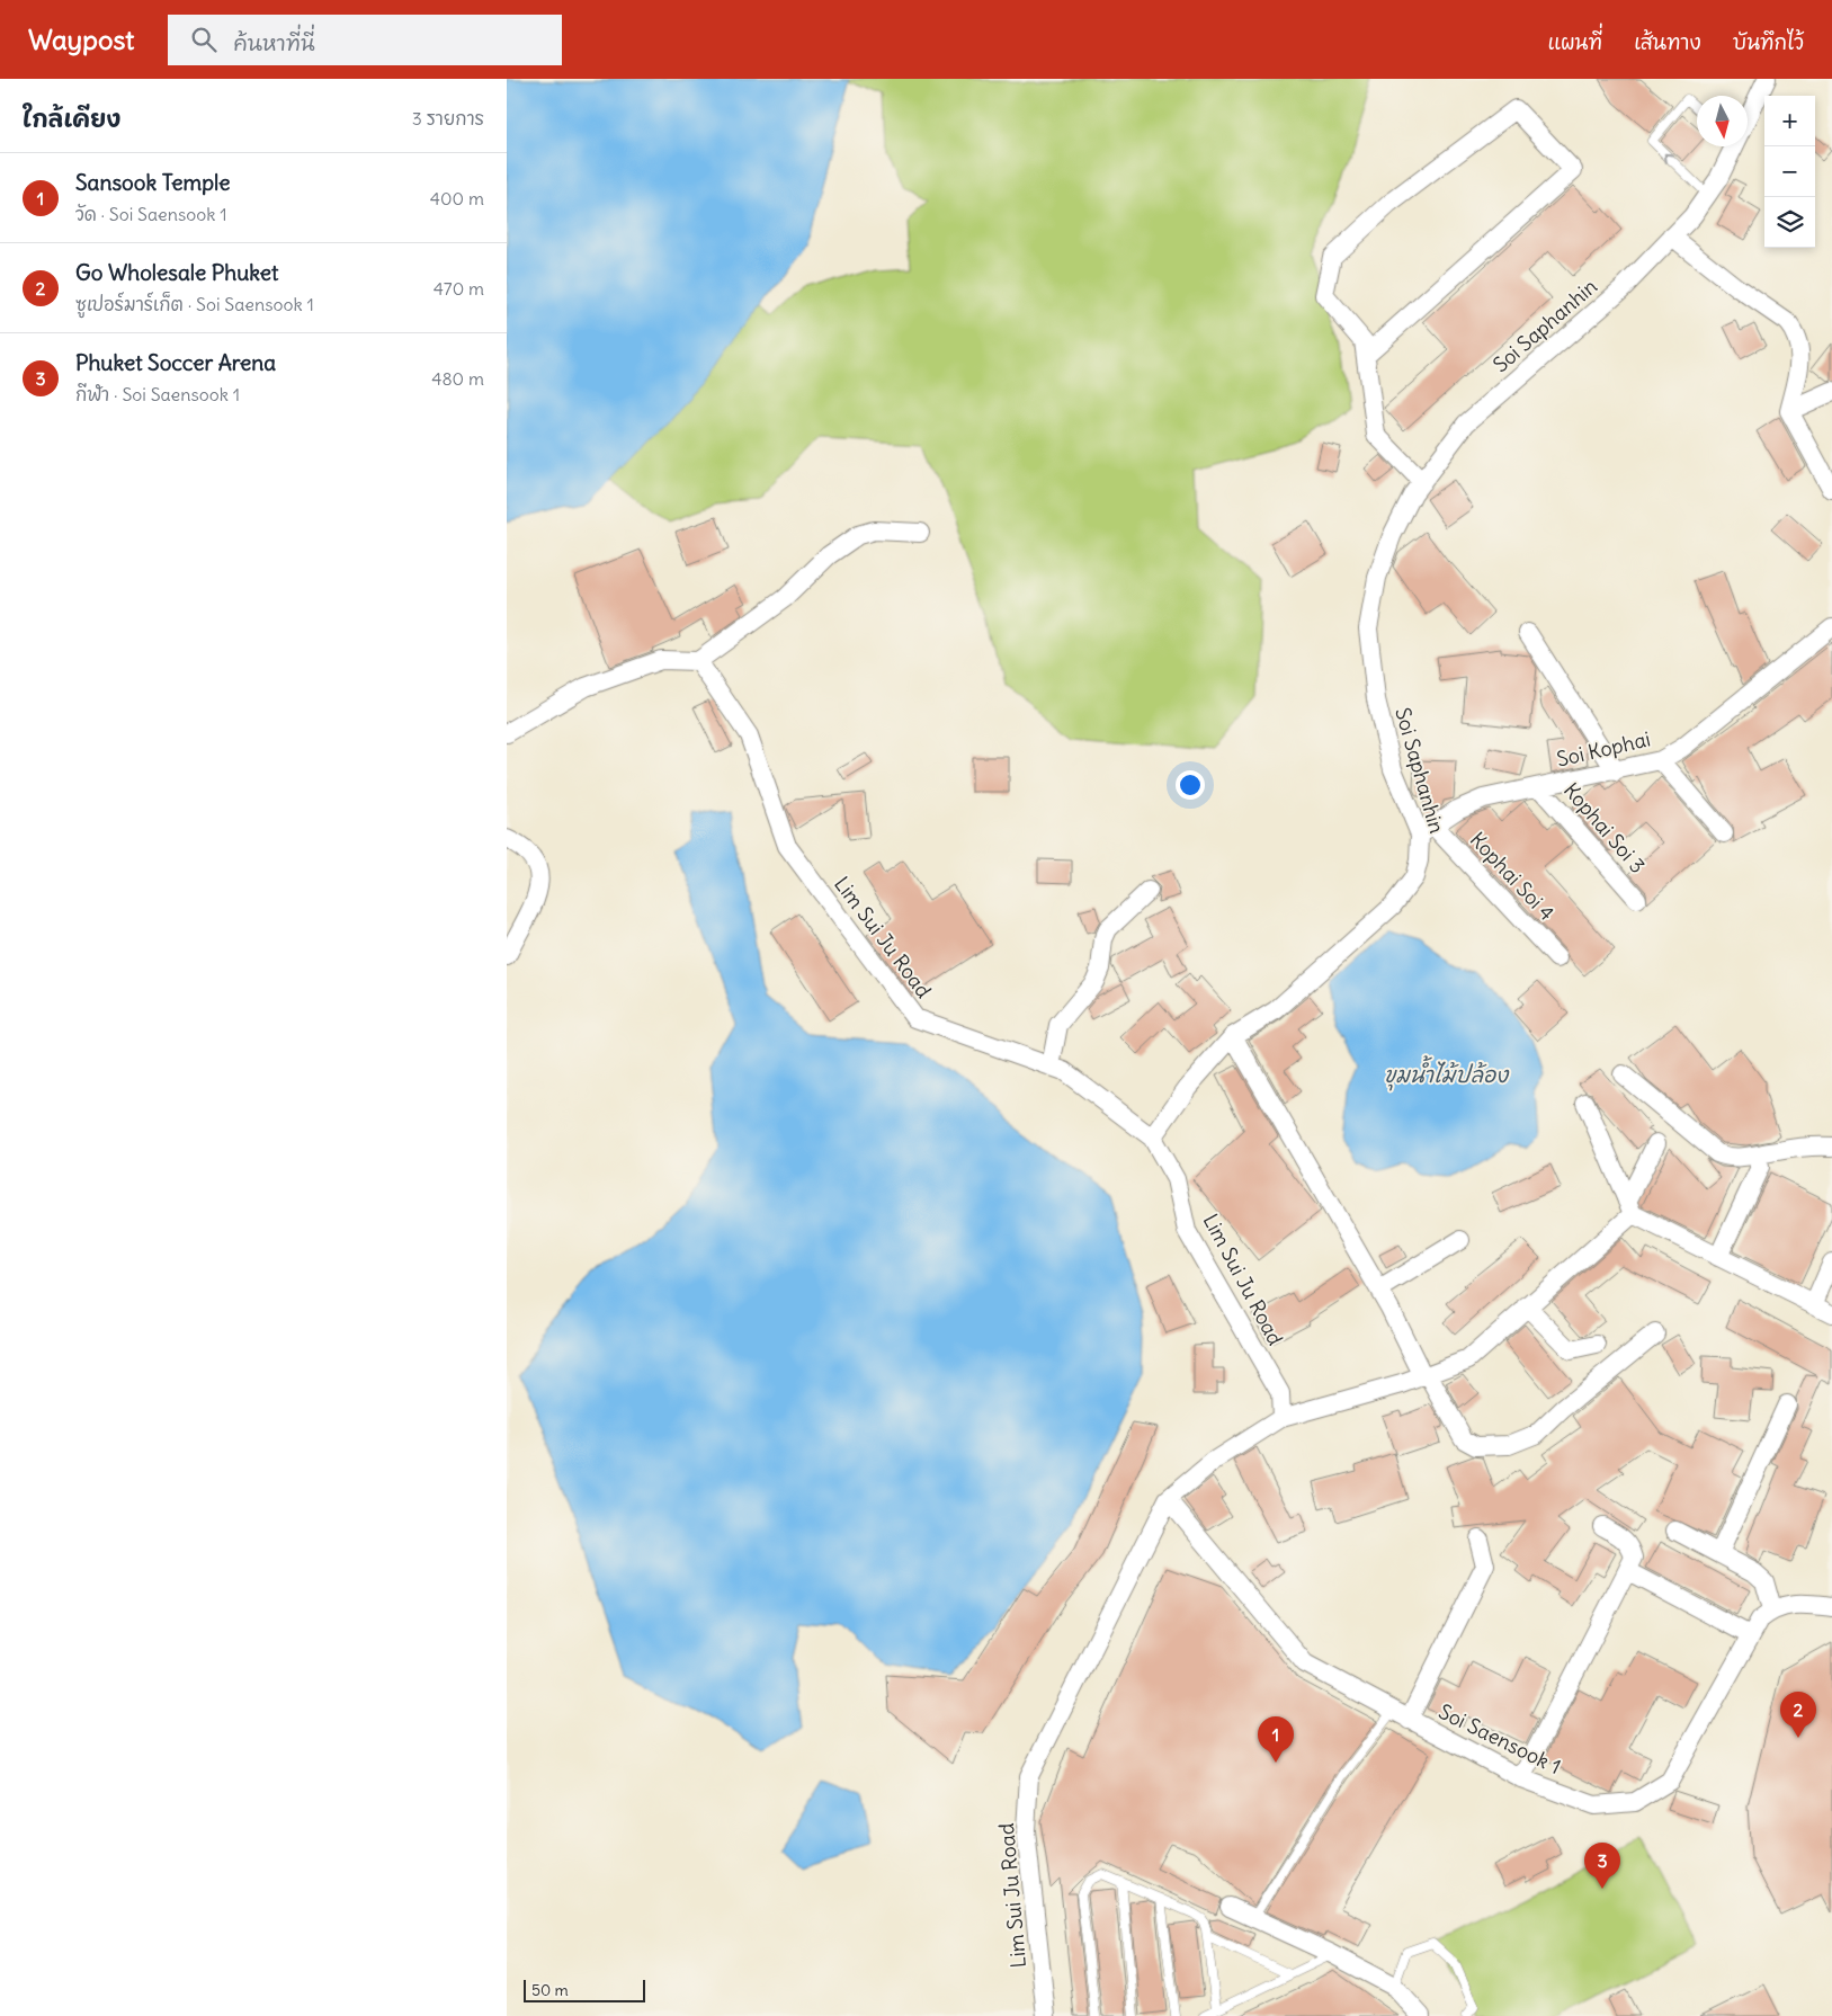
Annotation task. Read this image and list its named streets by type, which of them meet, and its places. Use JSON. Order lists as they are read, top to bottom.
{
  "streets": {
    "street": [
      "Soi Saphanhin",
      "Soi Kophai",
      "Kophai Soi 3",
      "Kophai Soi 4",
      "Lim Sui Ju Road",
      "Soi Saensook 1"
    ]
  },
  "crossings": [
    ["Soi Saphanhin", "Soi Kophai"],
    ["Soi Saphanhin", "Kophai Soi 4"],
    ["Soi Saphanhin", "Lim Sui Ju Road"],
    ["Soi Kophai", "Kophai Soi 3"],
    ["Soi Kophai", "Kophai Soi 4"],
    ["Lim Sui Ju Road", "Soi Saensook 1"]
  ],
  "water": ["ขุมน้ำไม้ปล้อง"],
  "scale_bar": "50 m",
  "north": "bottom",
  "page": {
    "header": "Waypost",
    "search": "ค้นหาที่นี่",
    "nav": ["แผนที่", "เส้นทาง", "บันทึกไว้"],
    "heading": ["ใกล้เคียง", "3 รายการ"],
    "map_buttons": ["+", "−"],
    "list": [
      {
        "mark": "1",
        "name": "Sansook Temple",
        "note": "วัด · Soi Saensook 1",
        "value": "400 m"
      },
      {
        "mark": "2",
        "name": "Go Wholesale Phuket",
        "note": "ซูเปอร์มาร์เก็ต · Soi Saensook 1",
        "value": "470 m"
      },
      {
        "mark": "3",
        "name": "Phuket Soccer Arena",
        "note": "กีฬา · Soi Saensook 1",
        "value": "480 m"
      }
    ],
    "pins": ["2", "1", "3"],
    "scale": "50 m"
  }
}
